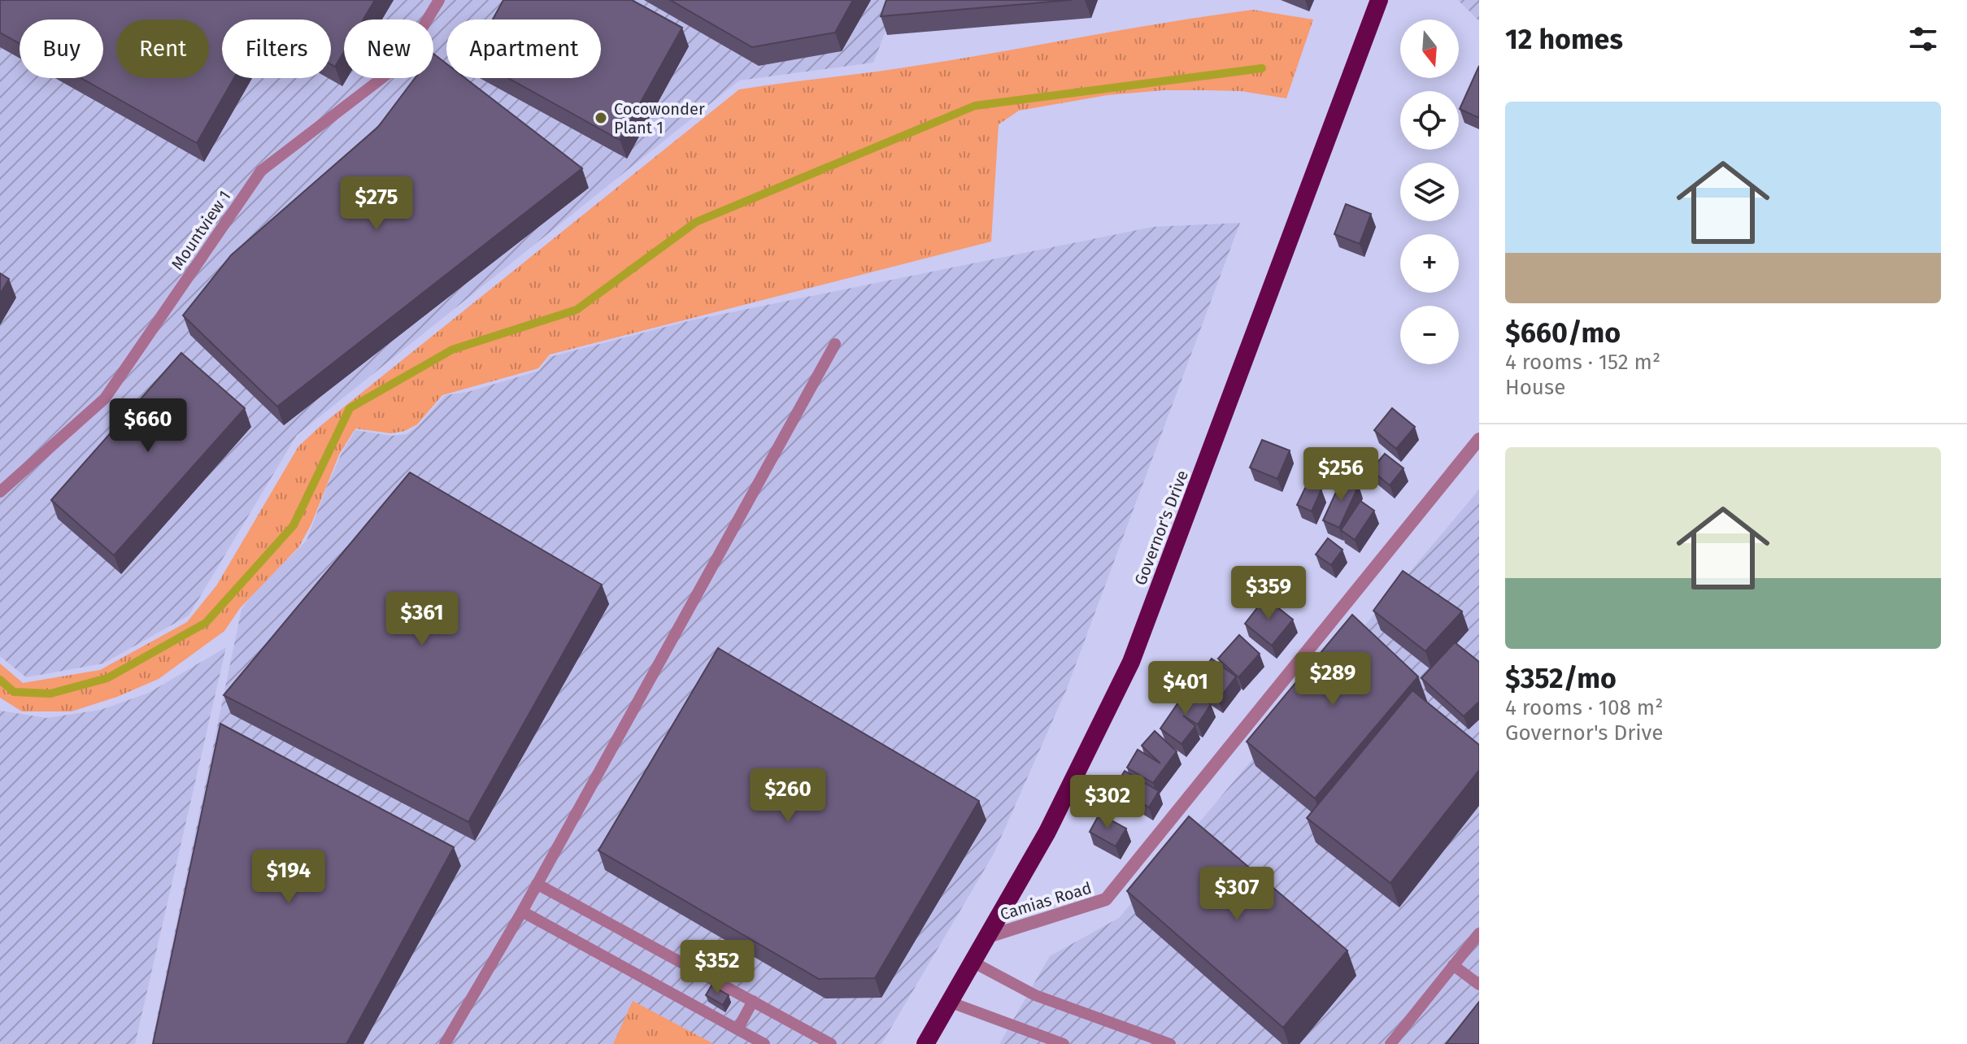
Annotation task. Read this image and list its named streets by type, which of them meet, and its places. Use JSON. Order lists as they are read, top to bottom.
{
  "streets": {
    "highway": ["Governor's Drive"],
    "street": ["Camias Road"],
    "lane": ["Mountview 1"]
  },
  "crossings": [
    ["Governor's Drive", "Camias Road"]
  ],
  "places": ["Cocowonder Plant 1"],
  "north": "bottom",
  "page": {
    "heading": "12 homes",
    "map_buttons": ["+", "−"],
    "chip": [
      "Buy",
      "Rent",
      "Filters",
      "New",
      "Apartment"
    ],
    "list": [
      {
        "name": "$660/mo",
        "note": "4 rooms · 152 m² · House"
      },
      {
        "name": "$352/mo",
        "note": "4 rooms · 108 m² · Governor's Drive"
      }
    ],
    "price": [
      "$275",
      "$660",
      "$256",
      "$359",
      "$361",
      "$289",
      "$401",
      "$260",
      "$302",
      "$194",
      "$307",
      "$352"
    ]
  }
}
